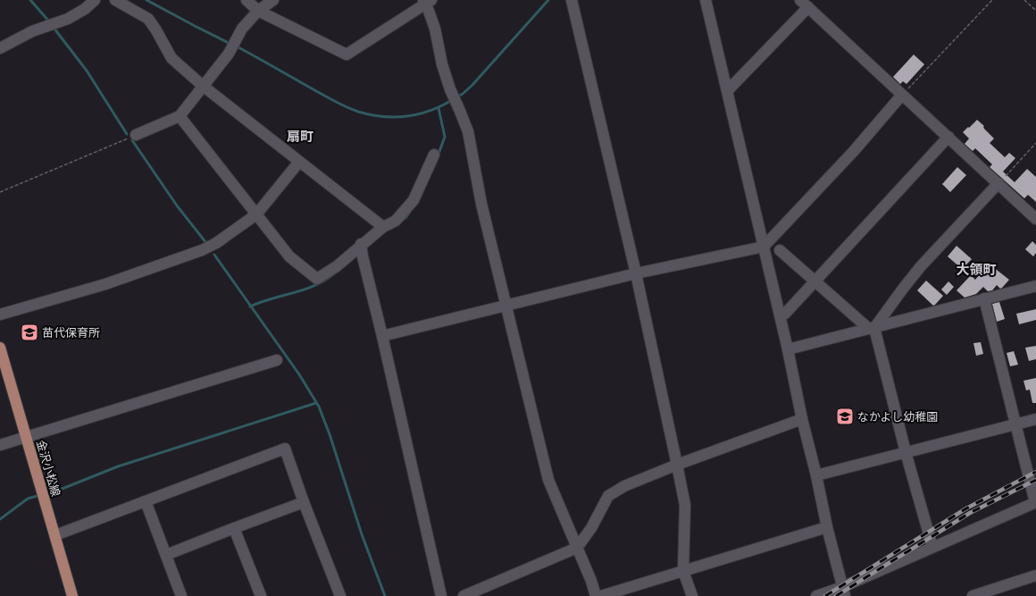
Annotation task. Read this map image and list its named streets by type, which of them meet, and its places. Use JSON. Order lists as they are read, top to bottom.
{
  "streets": {
    "main road": ["金沢小松線"]
  },
  "districts": ["扇町", "大領町"],
  "places": {
    "school or university": ["苗代保育所", "なかよし幼稚園"]
  }
}
